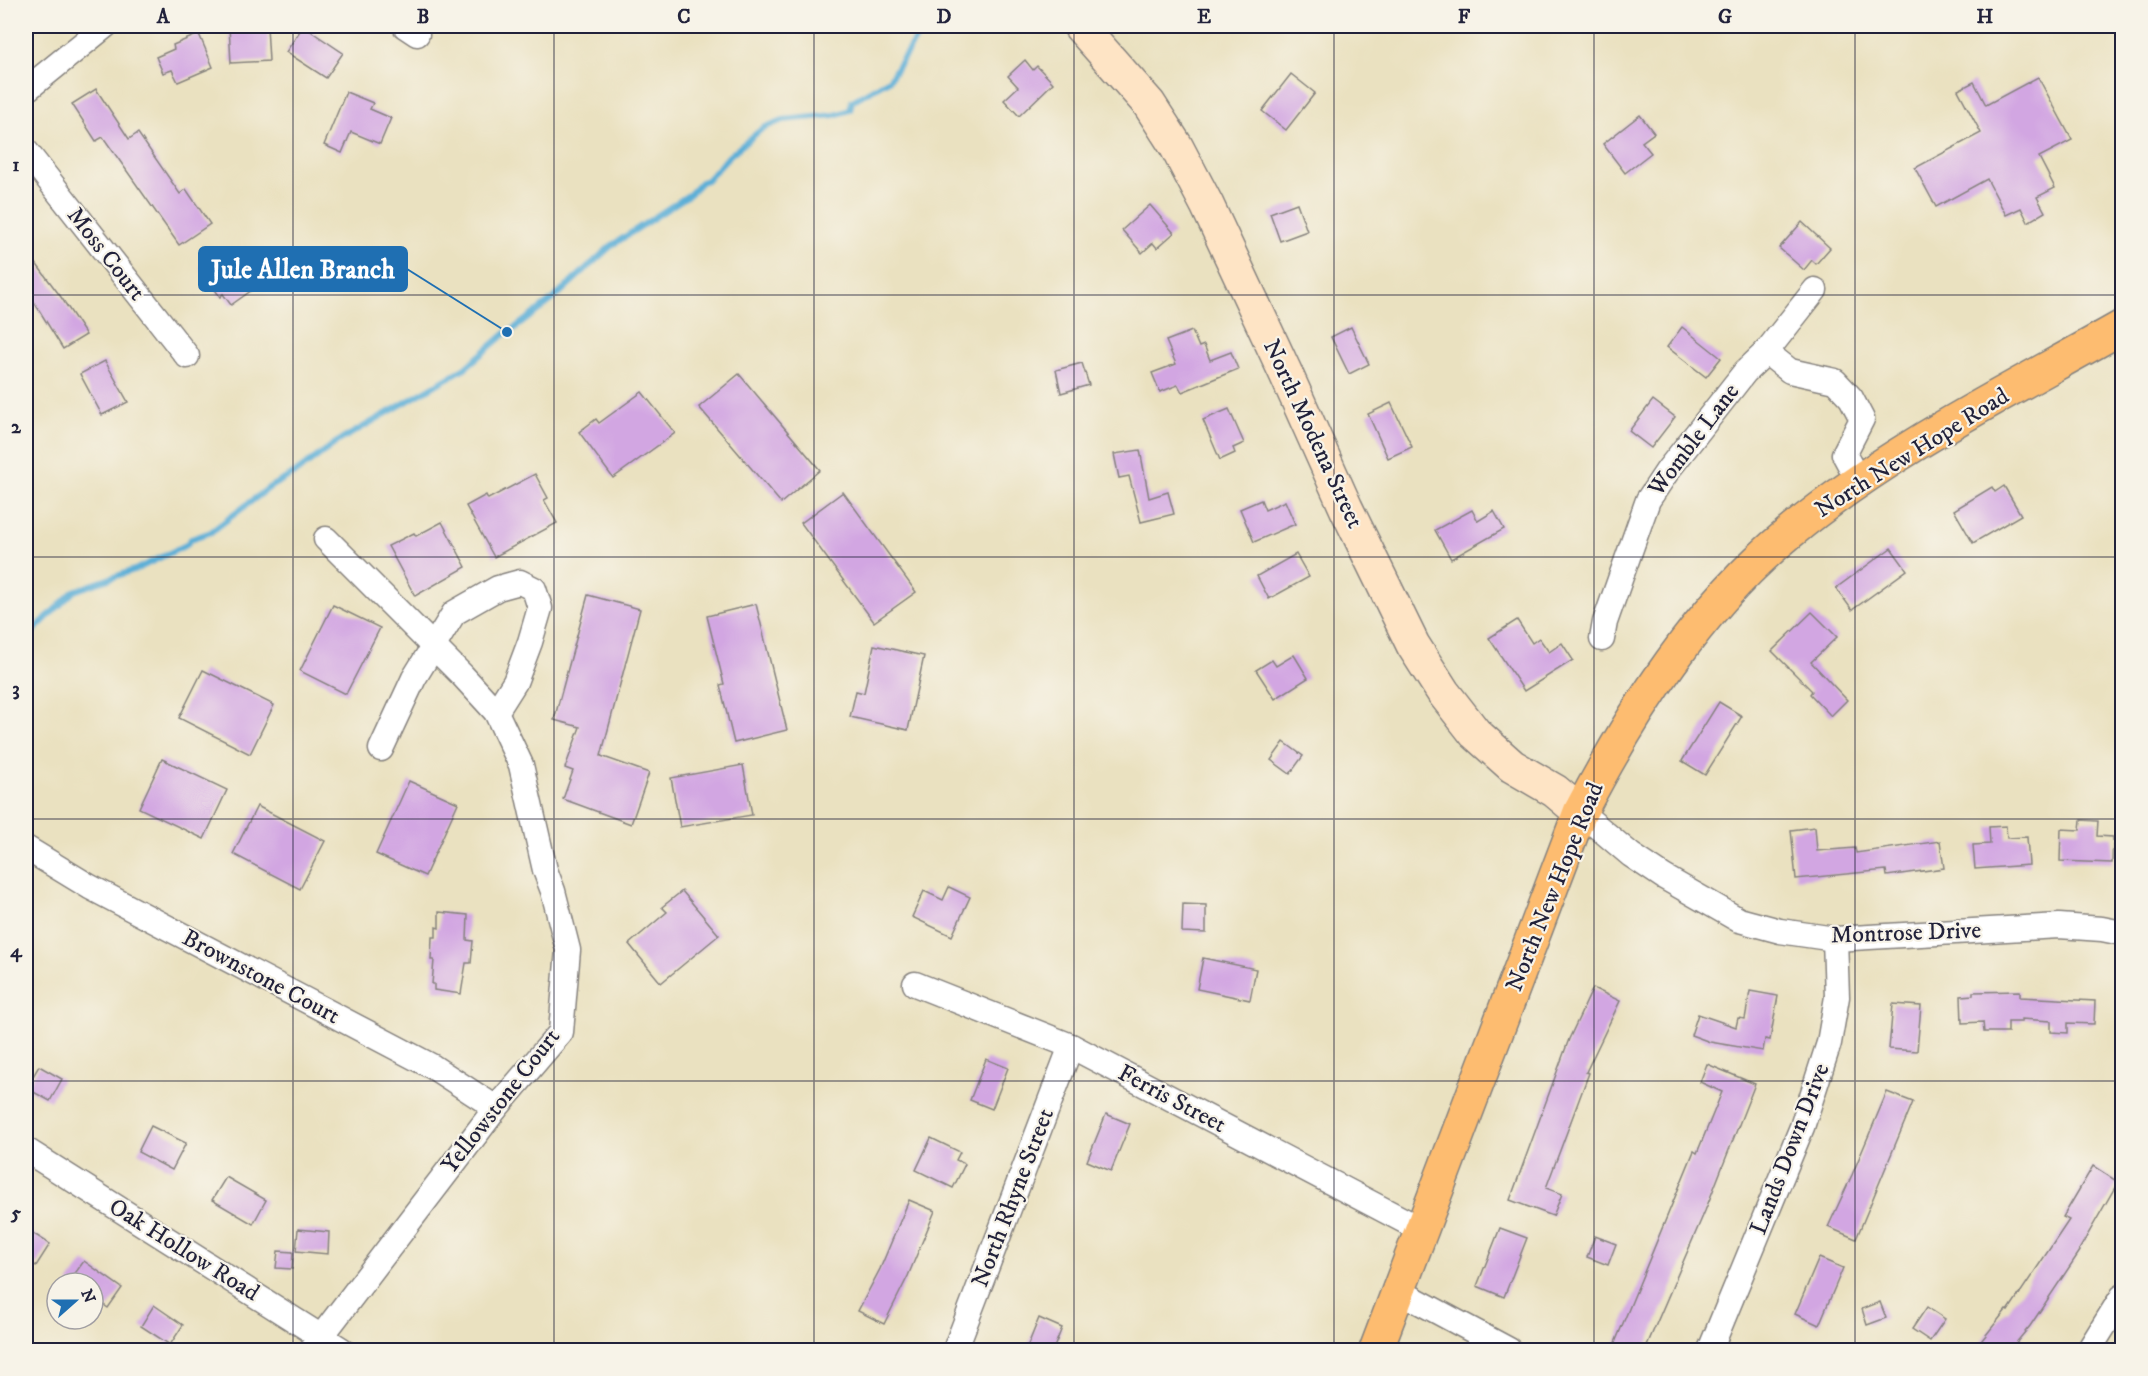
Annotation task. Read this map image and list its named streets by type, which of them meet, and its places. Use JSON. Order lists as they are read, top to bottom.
{
  "streets": {
    "main road": ["North New Hope Road"],
    "street": [
      "Moss Court",
      "North Modena Street",
      "Womble Lane",
      "Montrose Drive",
      "Brownstone Court",
      "Ferris Street",
      "Yellowstone Court",
      "Lands Down Drive",
      "North Rhyne Street",
      "Oak Hollow Road"
    ]
  },
  "crossings": [
    ["North Modena Street", "North New Hope Road"],
    ["North Modena Street", "Montrose Drive"],
    ["North New Hope Road", "Montrose Drive"],
    ["North New Hope Road", "Ferris Street"],
    ["Montrose Drive", "Lands Down Drive"],
    ["Brownstone Court", "Yellowstone Court"],
    ["Ferris Street", "North Rhyne Street"],
    ["Yellowstone Court", "Oak Hollow Road"]
  ],
  "places": ["Jule Allen Branch"],
  "north": "right",
  "grid": {
    "columns": [
      "A",
      "B",
      "C",
      "D",
      "E",
      "F",
      "G",
      "H"
    ],
    "rows": [
      "1",
      "2",
      "3",
      "4",
      "5"
    ]
  }
}
